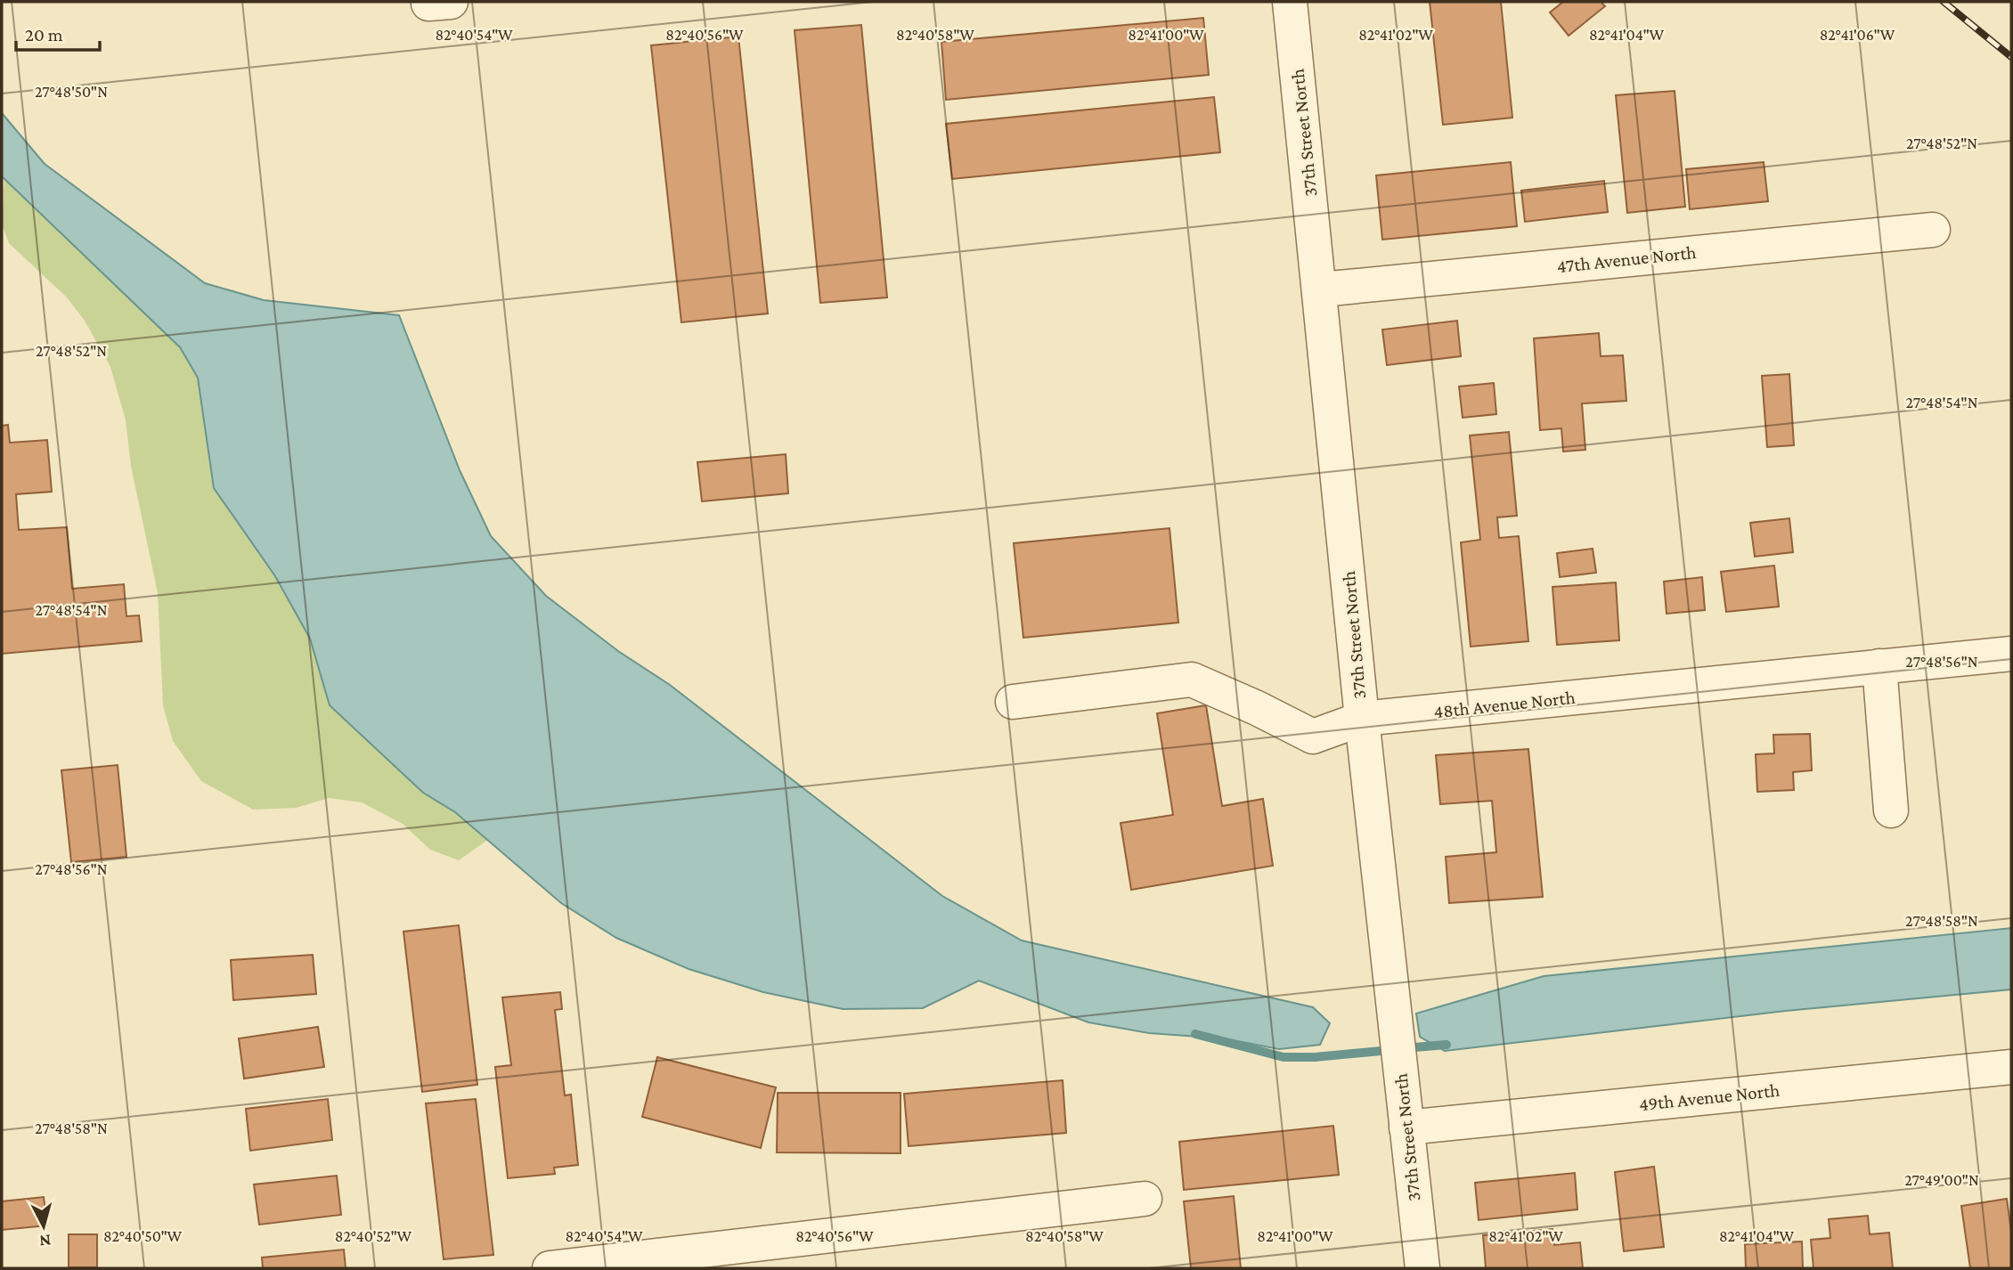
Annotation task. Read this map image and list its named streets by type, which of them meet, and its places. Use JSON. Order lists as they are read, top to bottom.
{
  "streets": {
    "street": [
      "37th Street North",
      "47th Avenue North",
      "48th Avenue North",
      "49th Avenue North"
    ]
  },
  "crossings": [
    ["37th Street North", "47th Avenue North"],
    ["37th Street North", "48th Avenue North"],
    ["37th Street North", "49th Avenue North"]
  ],
  "scale_bar": "20 m",
  "north": "bottom",
  "coordinates": [
    "82°40'54\"W",
    "82°40'56\"W",
    "82°40'58\"W",
    "82°41'00\"W",
    "82°41'02\"W",
    "82°41'04\"W",
    "82°41'06\"W",
    "27°48'50\"N",
    "27°48'52\"N",
    "27°48'54\"N",
    "27°48'56\"N",
    "27°48'58\"N",
    "27°49'00\"N",
    "82°40'50\"W",
    "82°40'52\"W"
  ]
}
